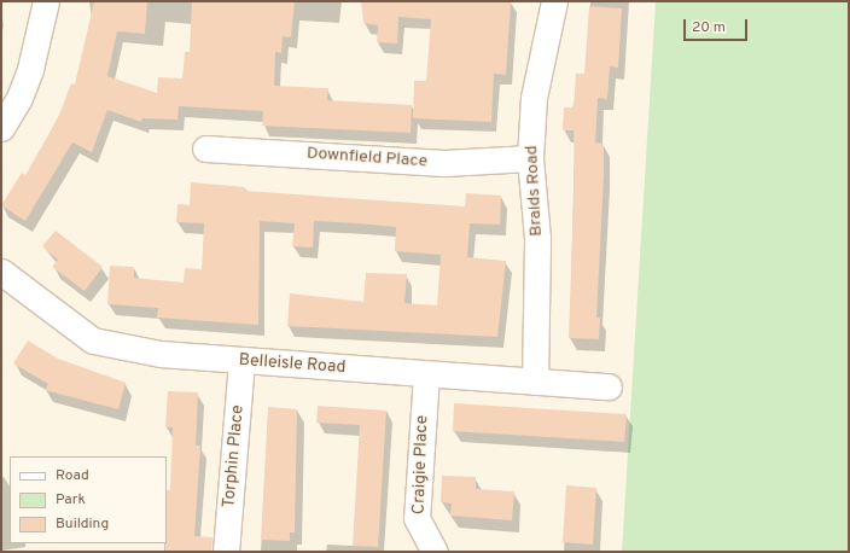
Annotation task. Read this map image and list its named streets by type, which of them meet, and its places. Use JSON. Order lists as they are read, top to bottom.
{
  "streets": {
    "street": [
      "Downfield Place",
      "Braids Road",
      "Belleisle Road",
      "Torphin Place",
      "Craigie Place"
    ]
  },
  "crossings": [
    ["Downfield Place", "Braids Road"],
    ["Braids Road", "Belleisle Road"],
    ["Belleisle Road", "Torphin Place"],
    ["Belleisle Road", "Craigie Place"]
  ],
  "legend": ["Road", "Park", "Building"],
  "scale_bar": "20 m"
}
